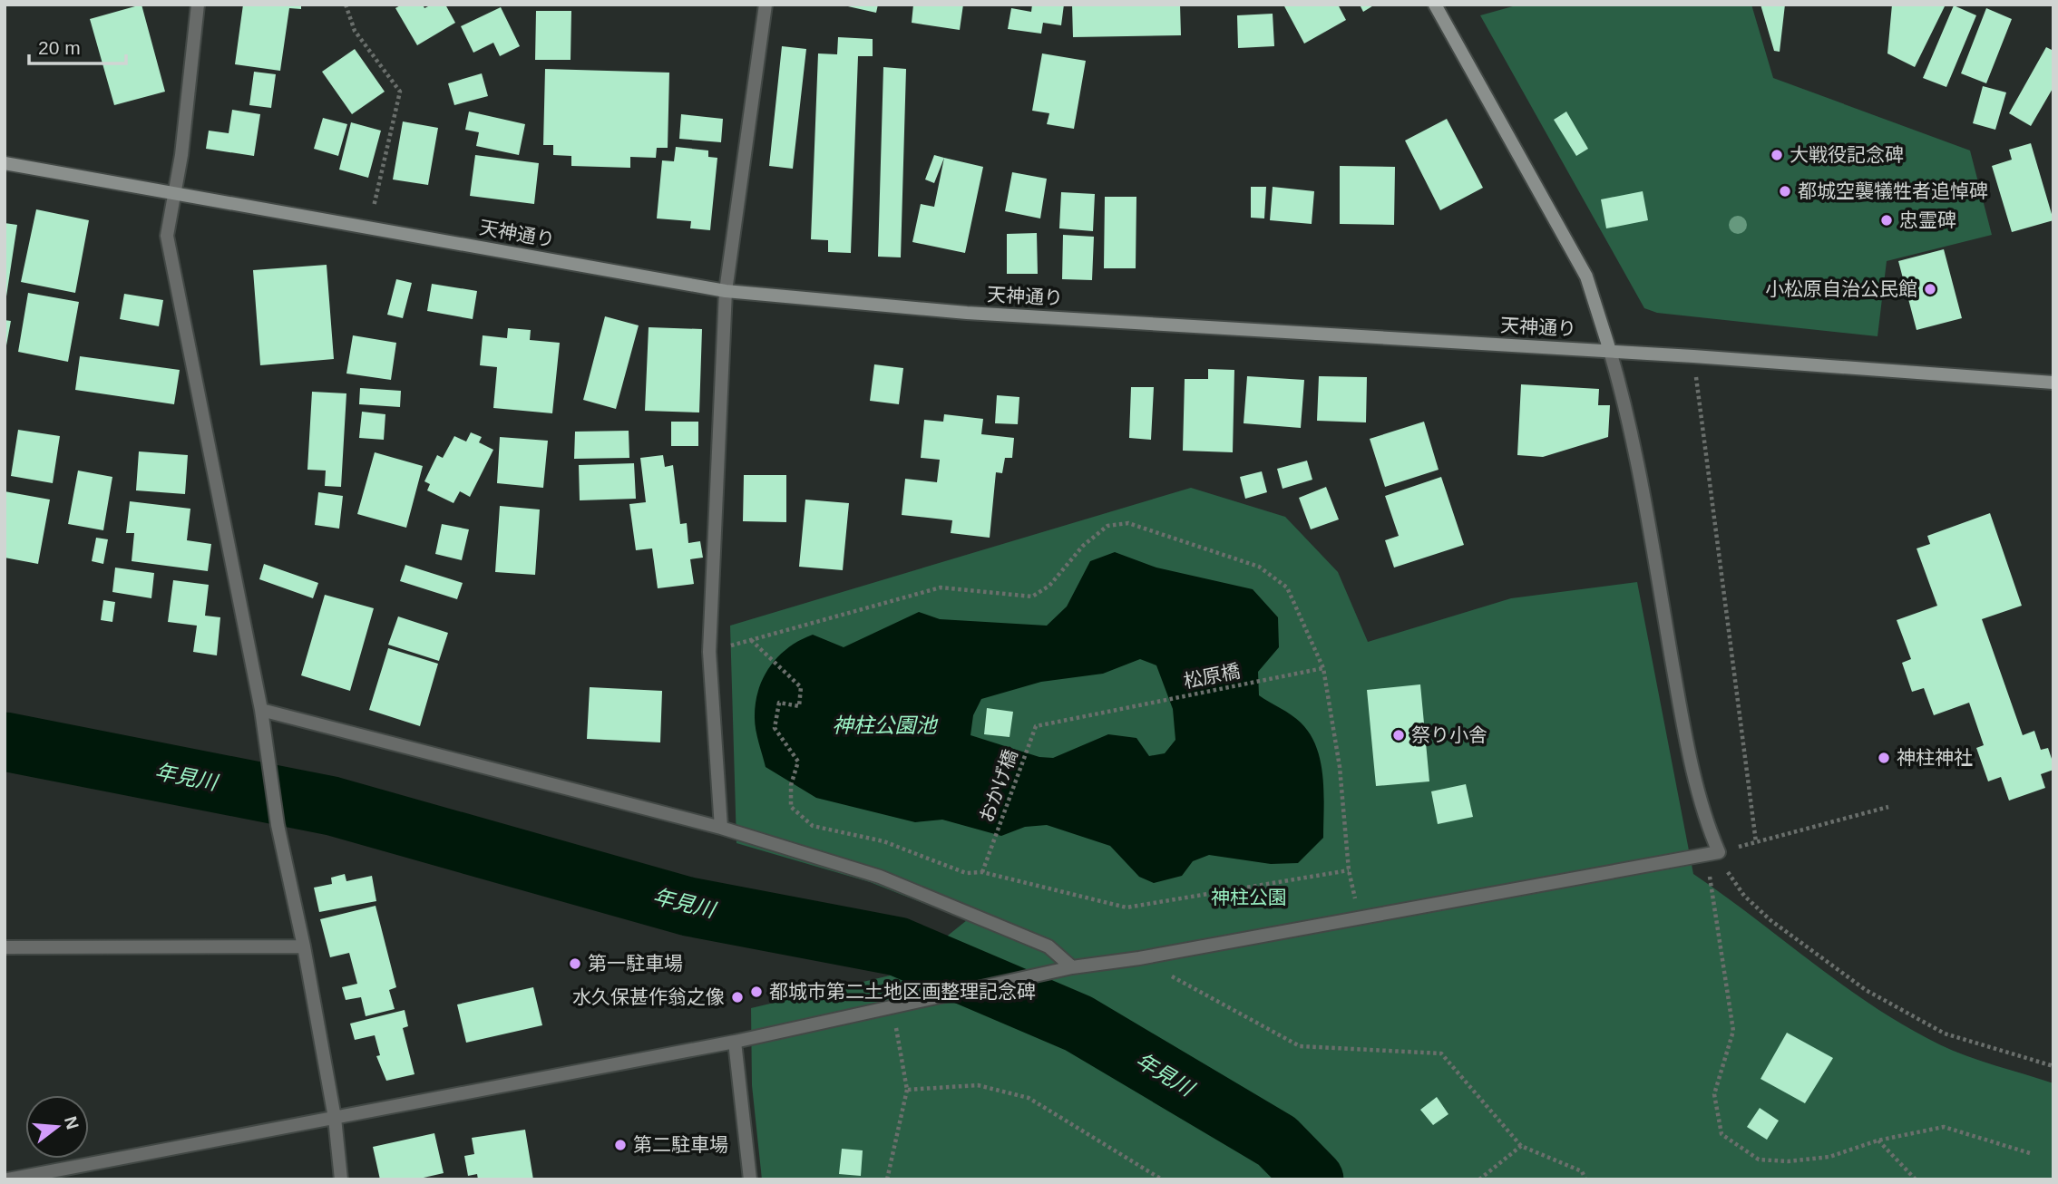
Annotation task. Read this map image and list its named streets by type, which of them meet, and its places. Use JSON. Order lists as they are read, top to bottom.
{
  "streets": {
    "street": ["天神通り"],
    "path": ["松原橋", "おかげ橋"]
  },
  "crossings": [
    ["松原橋", "おかげ橋"]
  ],
  "water": ["神柱公園池", "年見川"],
  "parks": ["神柱公園"],
  "places": [
    "大戦役記念碑",
    "都城空襲犠牲者追悼碑",
    "忠霊碑",
    "小松原自治公民館",
    "祭り小舎",
    "神柱神社",
    "第一駐車場",
    "都城市第二土地区画整理記念碑",
    "水久保甚作翁之像",
    "第二駐車場"
  ],
  "scale_bar": "20 m",
  "north": "right"
}
